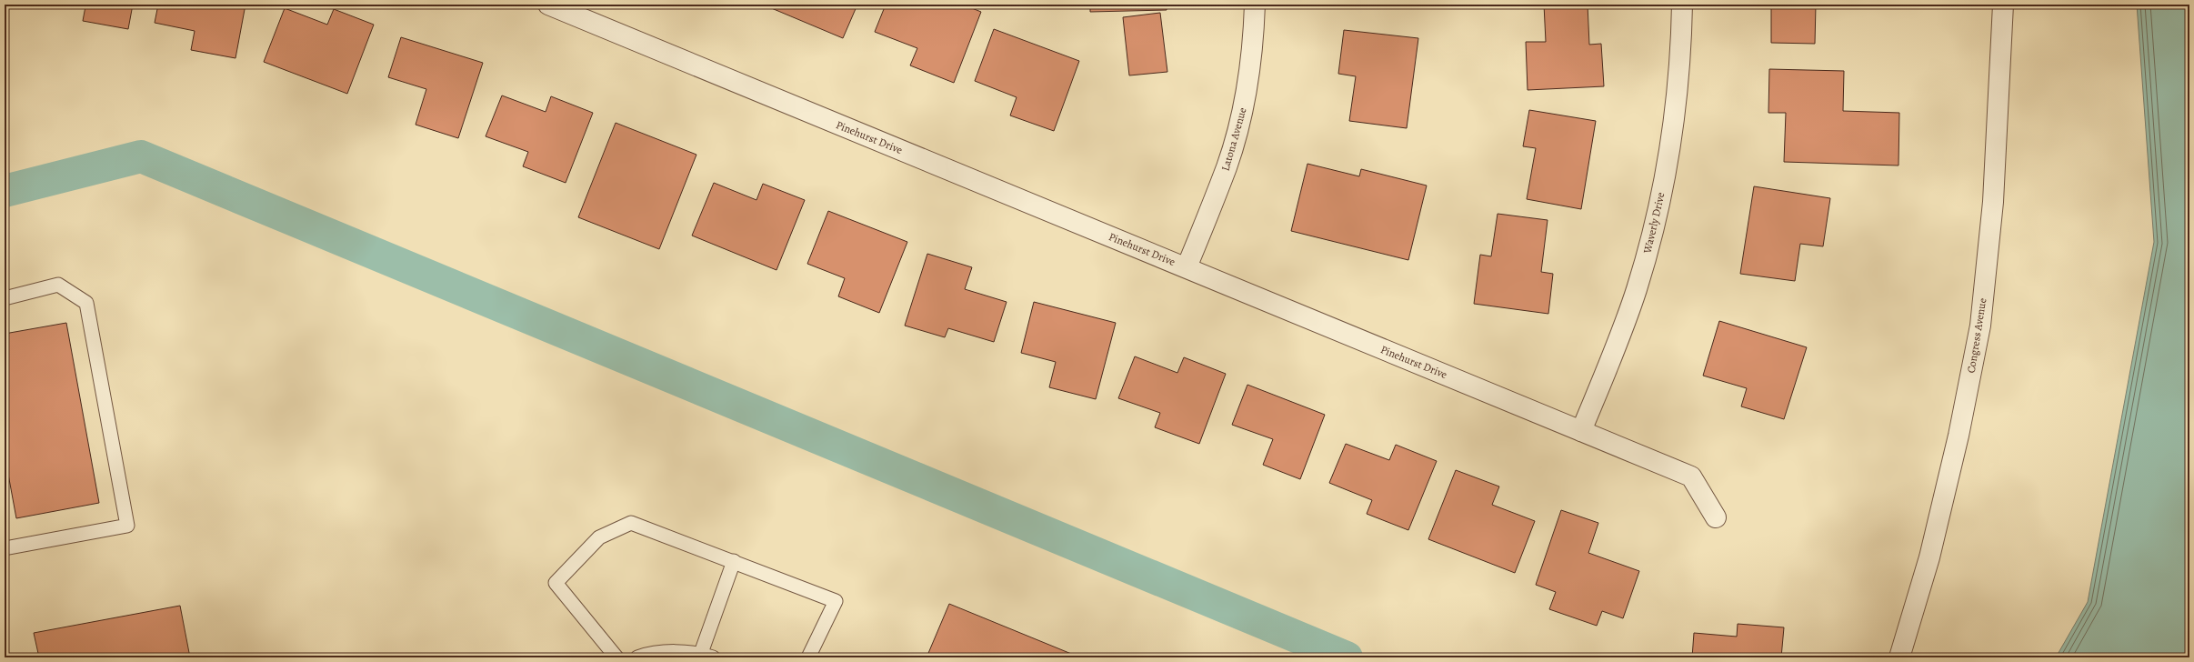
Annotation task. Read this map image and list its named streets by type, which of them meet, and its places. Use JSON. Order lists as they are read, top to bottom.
{
  "streets": {
    "street": [
      "Pinehurst Drive",
      "Latona Avenue",
      "Waverly Drive",
      "Congress Avenue"
    ]
  },
  "crossings": [
    ["Pinehurst Drive", "Latona Avenue"],
    ["Pinehurst Drive", "Waverly Drive"]
  ]
}
